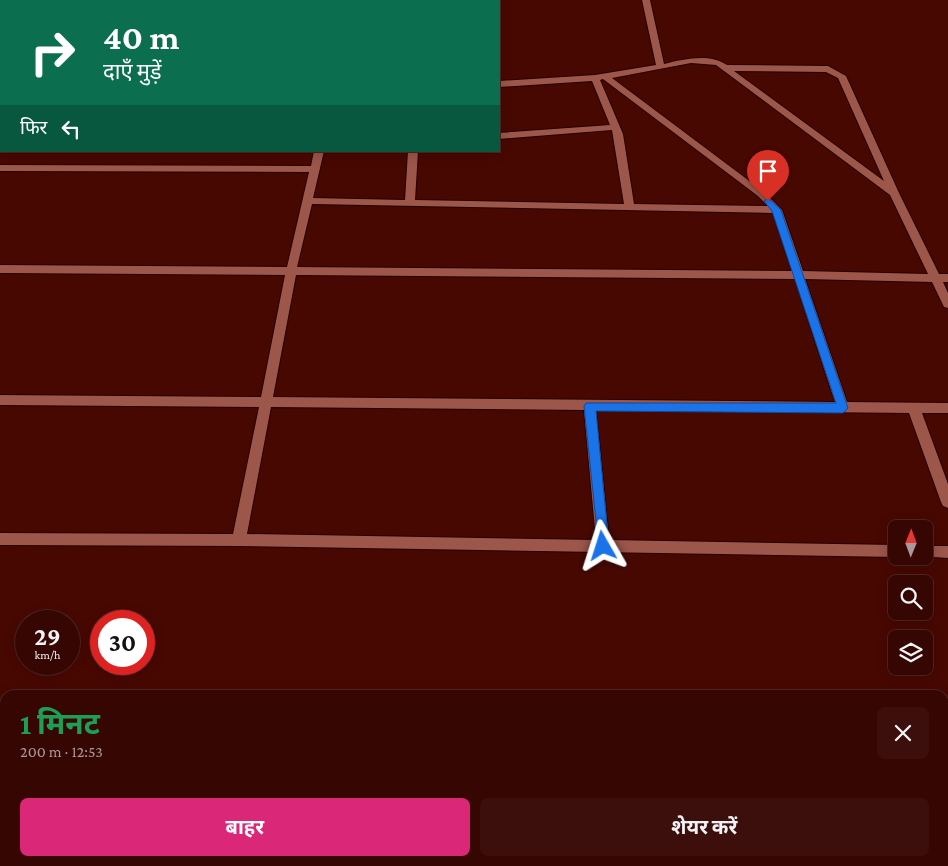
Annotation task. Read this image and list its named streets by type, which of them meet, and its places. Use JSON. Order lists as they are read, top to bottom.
{
  "north": "top",
  "page": {
    "turn": ["40 m", "दाएँ मुड़ें"],
    "then": "फिर",
    "speed": "29 km/h",
    "limit": "30",
    "heading": ["1 मिनट", "200 m · 12:53"],
    "buttons": ["बाहर", "शेयर करें"]
  }
}
